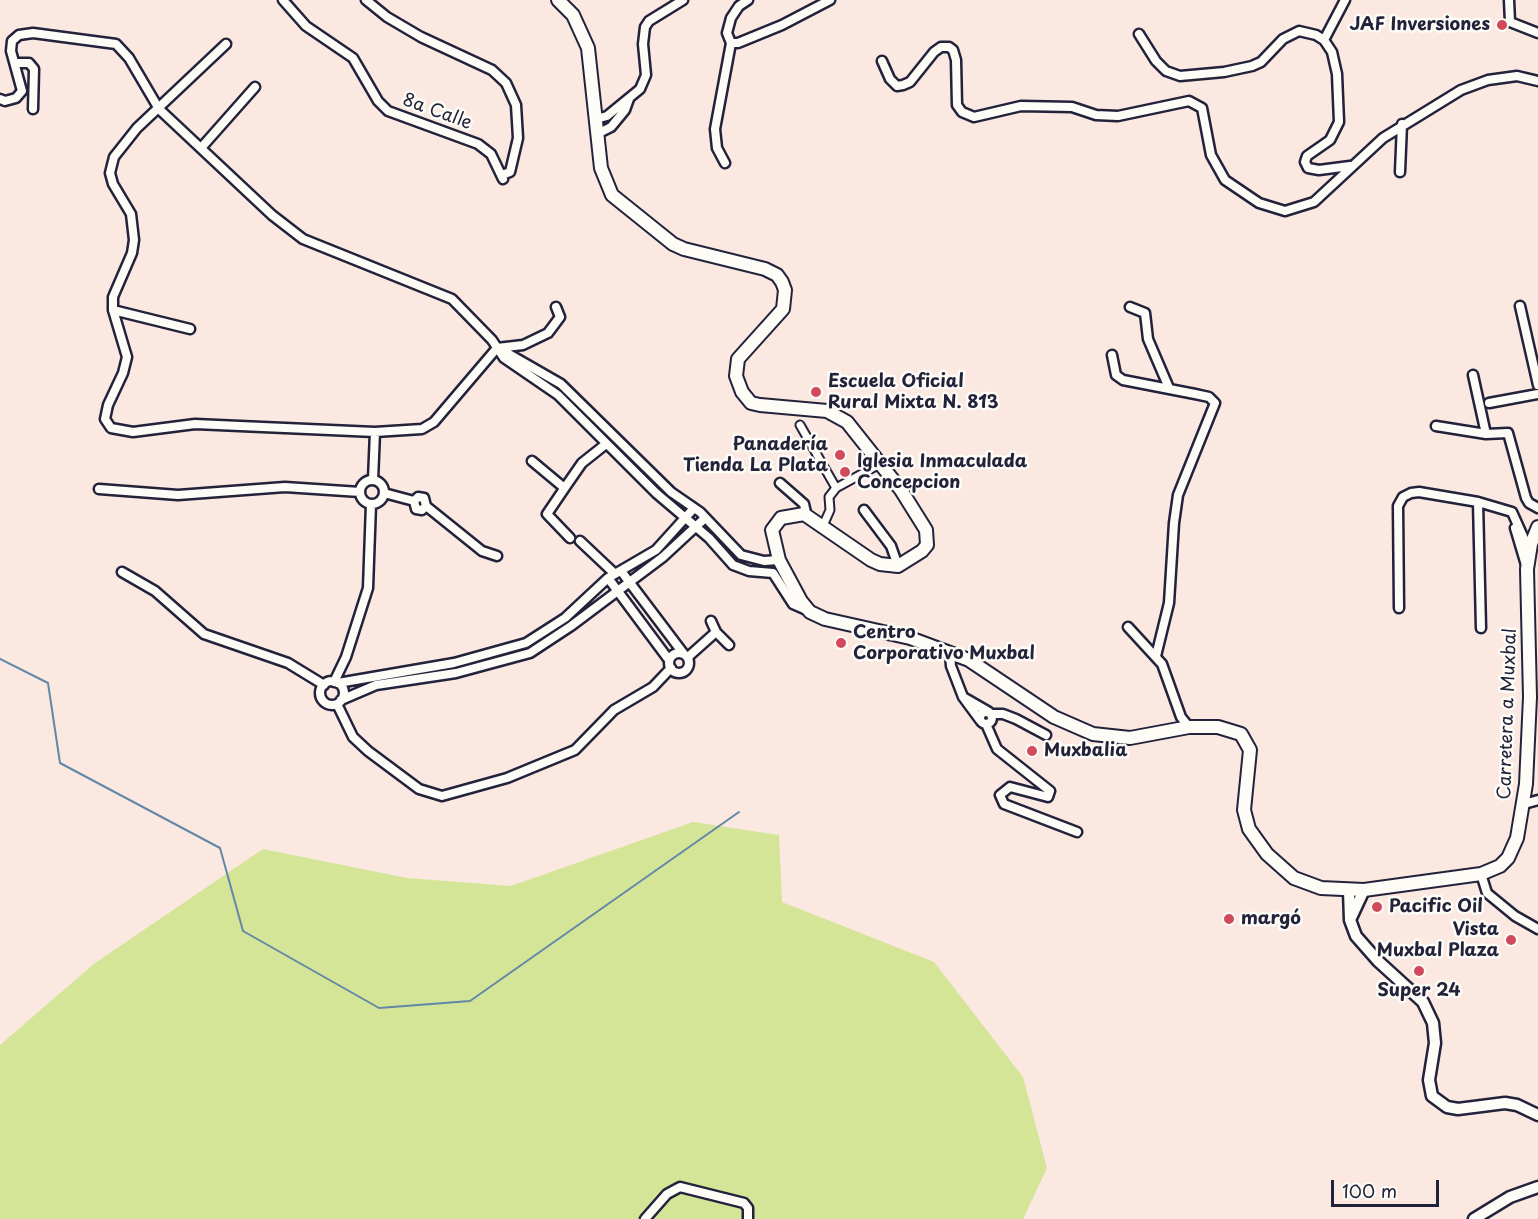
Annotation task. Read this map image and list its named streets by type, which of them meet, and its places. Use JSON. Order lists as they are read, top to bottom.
{
  "streets": {
    "main road": ["Carretera a Muxbal"],
    "street": ["8a Calle"]
  },
  "places": [
    "JAF Inversiones",
    "Escuela Oficial Rural Mixta N. 813",
    "Panadería Tienda La Plata",
    "Iglesia Inmaculada Concepcion",
    "Centro Corporativo Muxbal",
    "Muxbalia",
    "Pacific Oil",
    "margó",
    "Vista Muxbal Plaza",
    "Super 24"
  ],
  "scale_bar": "100 m"
}
